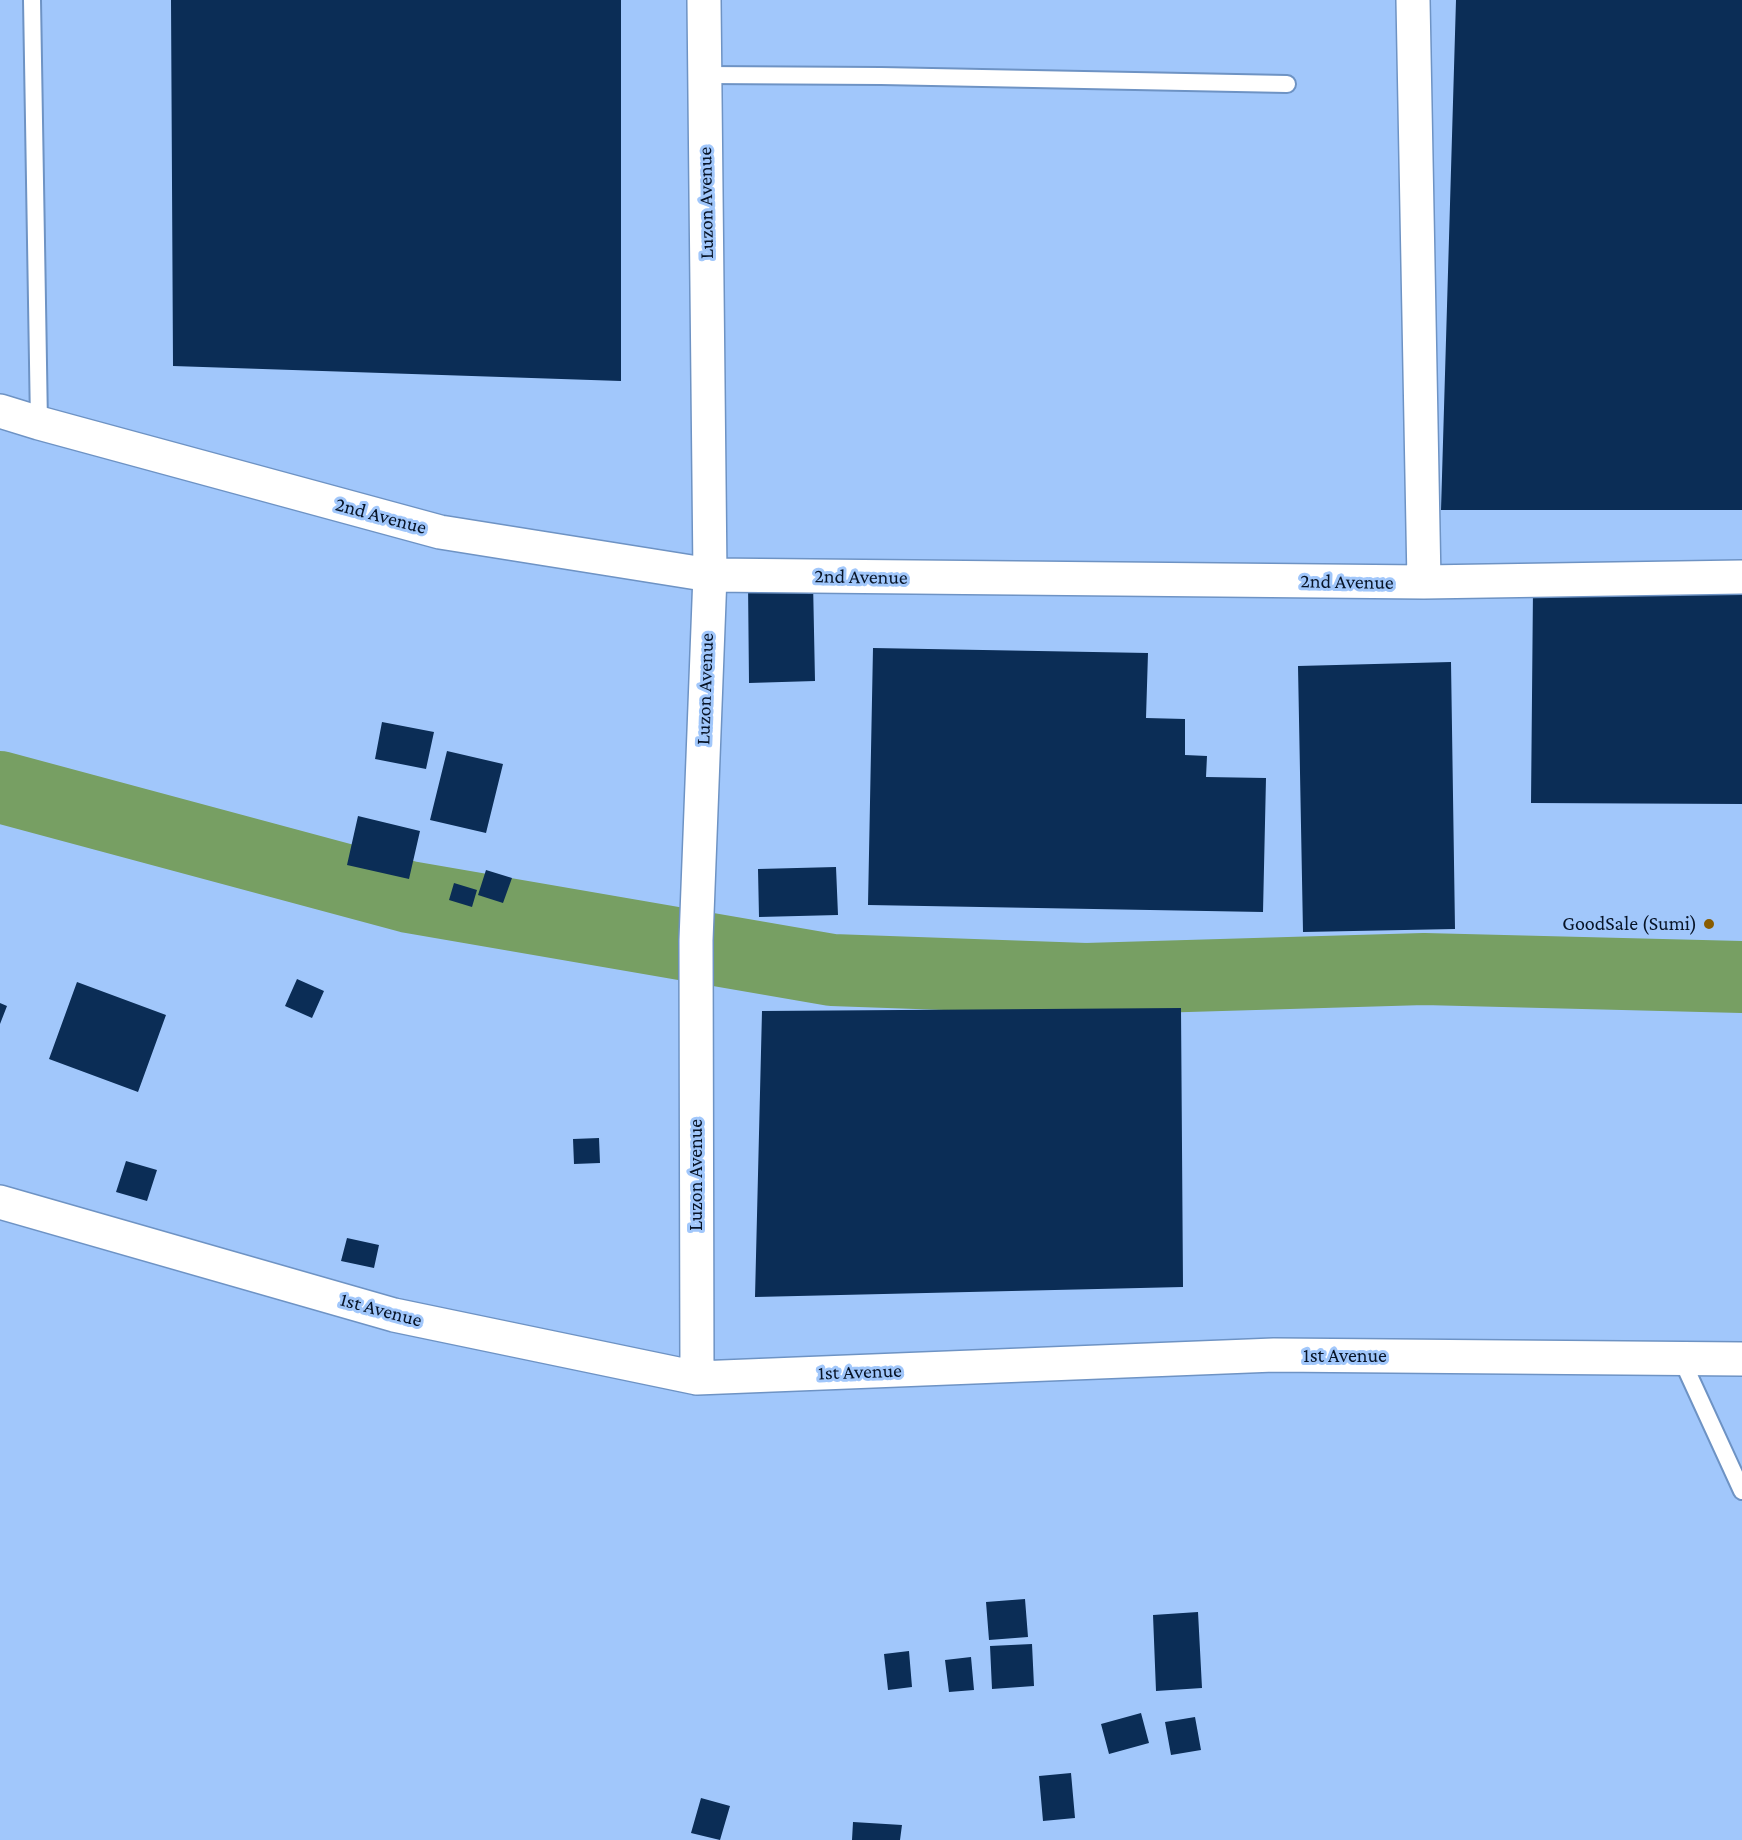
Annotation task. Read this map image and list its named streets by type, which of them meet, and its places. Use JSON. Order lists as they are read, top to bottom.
{
  "streets": {
    "street": ["Luzon Avenue", "2nd Avenue", "1st Avenue"]
  },
  "crossings": [
    ["Luzon Avenue", "2nd Avenue"],
    ["Luzon Avenue", "1st Avenue"]
  ],
  "places": ["GoodSale (Sumi)"]
}
